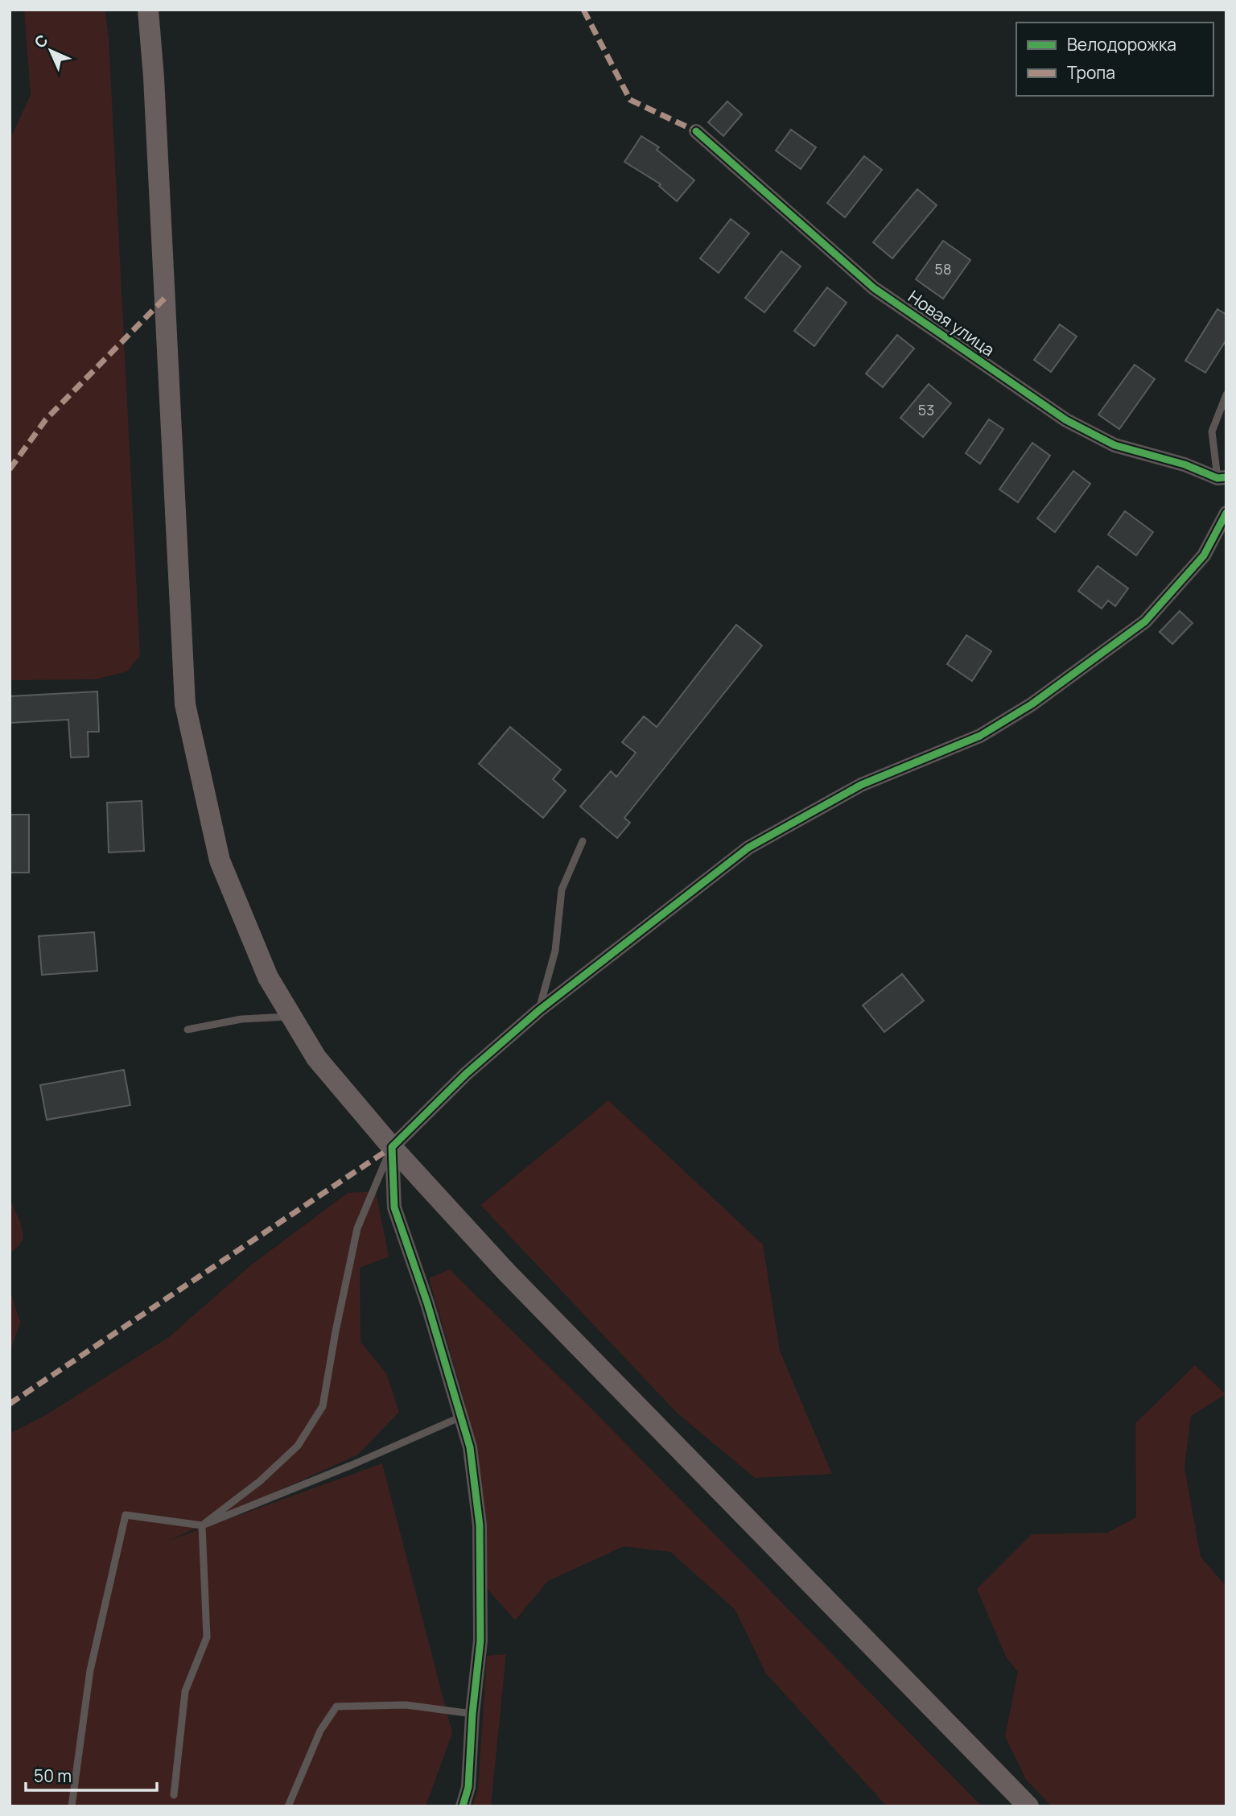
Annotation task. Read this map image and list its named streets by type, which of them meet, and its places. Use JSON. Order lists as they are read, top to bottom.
{
  "streets": {
    "street": ["Новая улица"]
  },
  "house_numbers": ["58", "53"],
  "legend": ["Велодорожка", "Тропа"],
  "scale_bar": "50 m",
  "north": "top left"
}
